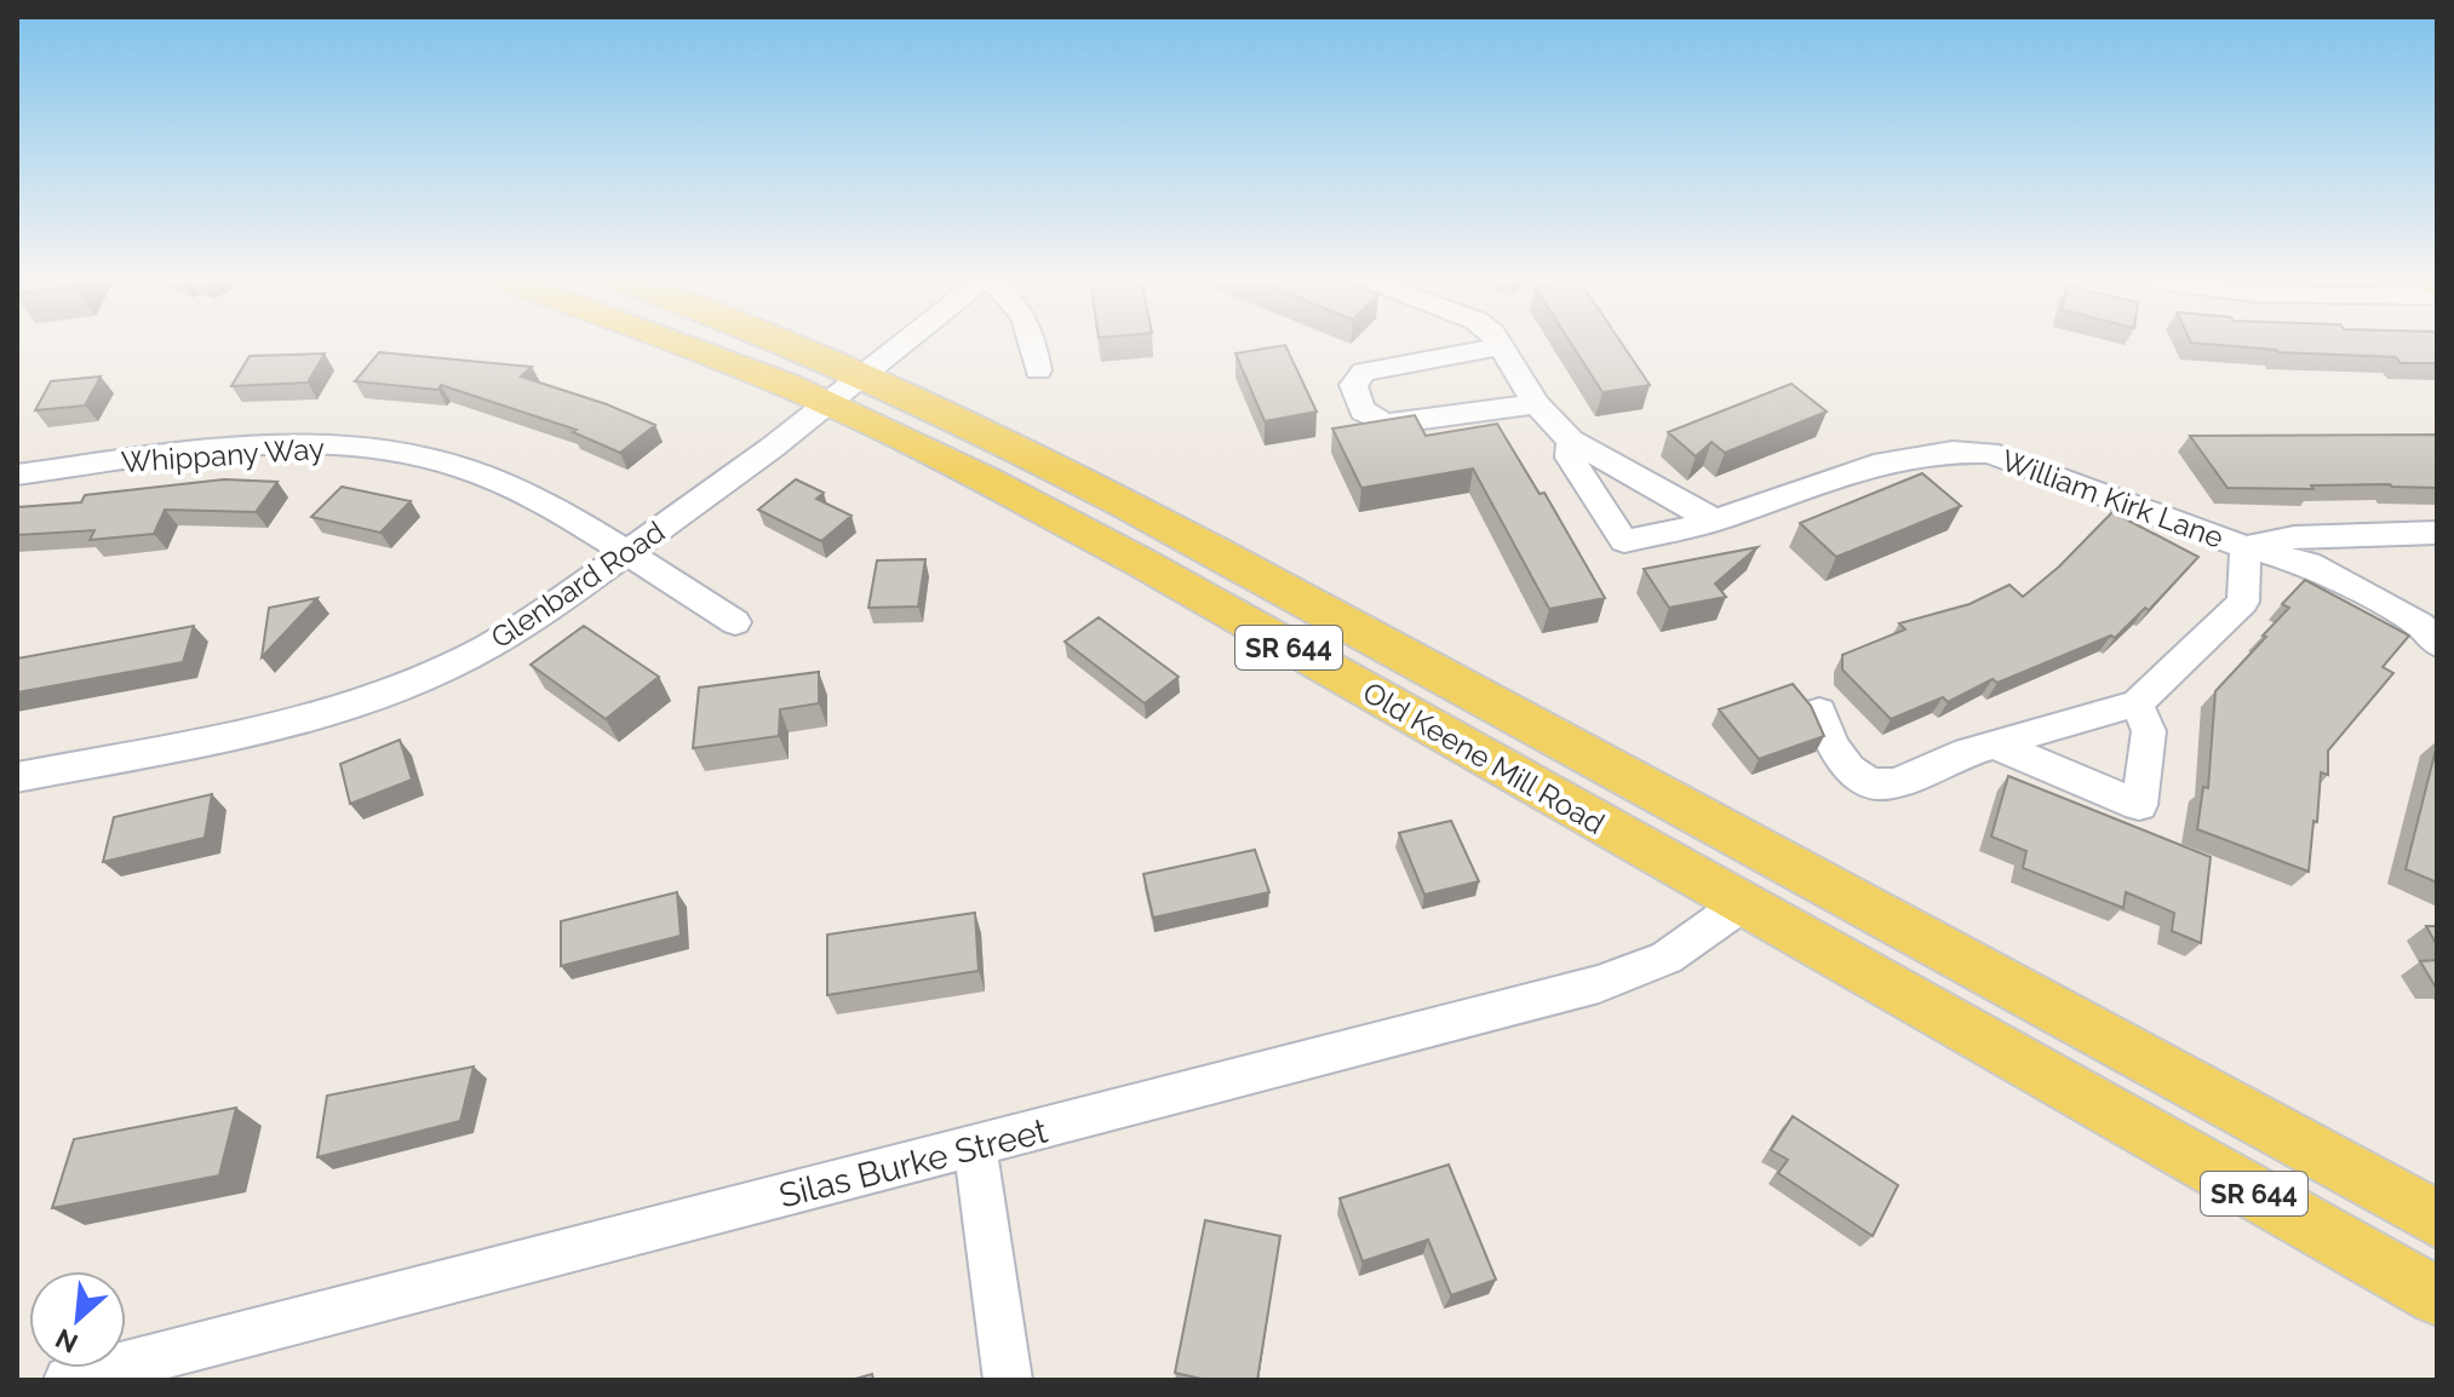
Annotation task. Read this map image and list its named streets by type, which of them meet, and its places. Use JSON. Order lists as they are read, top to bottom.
{
  "streets": {
    "main road": ["SR 644", "Old Keene Mill Road"],
    "street": [
      "Whippany Way",
      "William Kirk Lane",
      "Glenbard Road",
      "Silas Burke Street"
    ]
  },
  "crossings": [
    ["Whippany Way", "Glenbard Road"],
    ["Glenbard Road", "Old Keene Mill Road"],
    ["Old Keene Mill Road", "Silas Burke Street"]
  ],
  "north": "bottom left"
}
